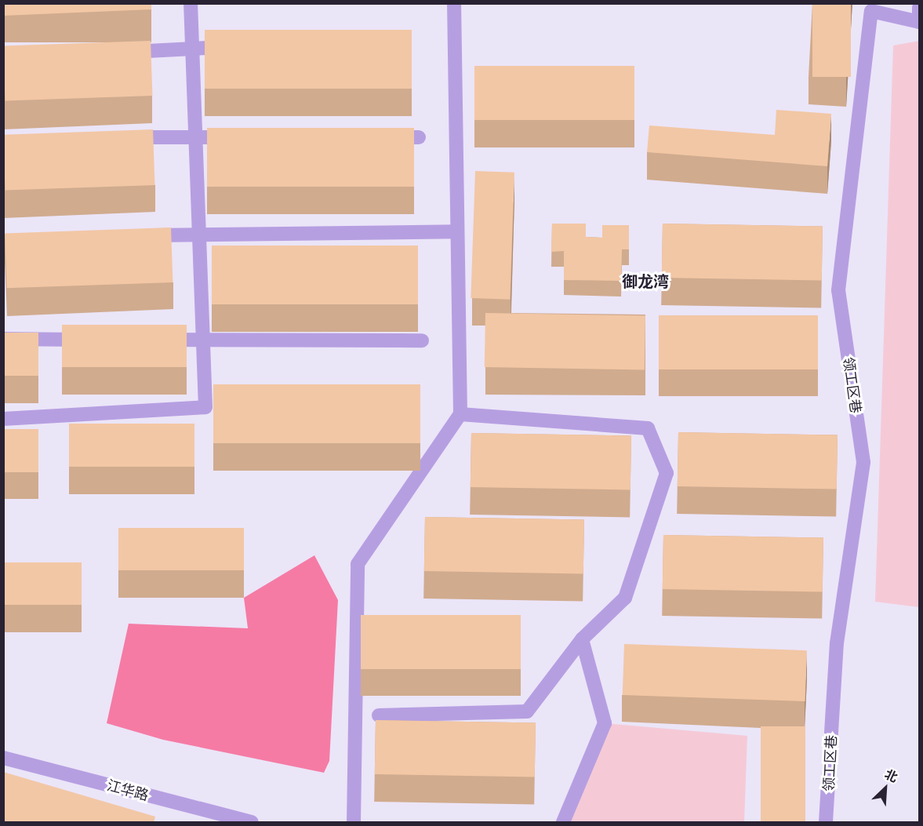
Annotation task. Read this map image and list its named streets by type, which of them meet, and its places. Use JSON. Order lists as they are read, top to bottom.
{
  "streets": {
    "street": ["领工区巷", "江华路"]
  },
  "districts": ["御龙湾"],
  "north": "top right"
}
